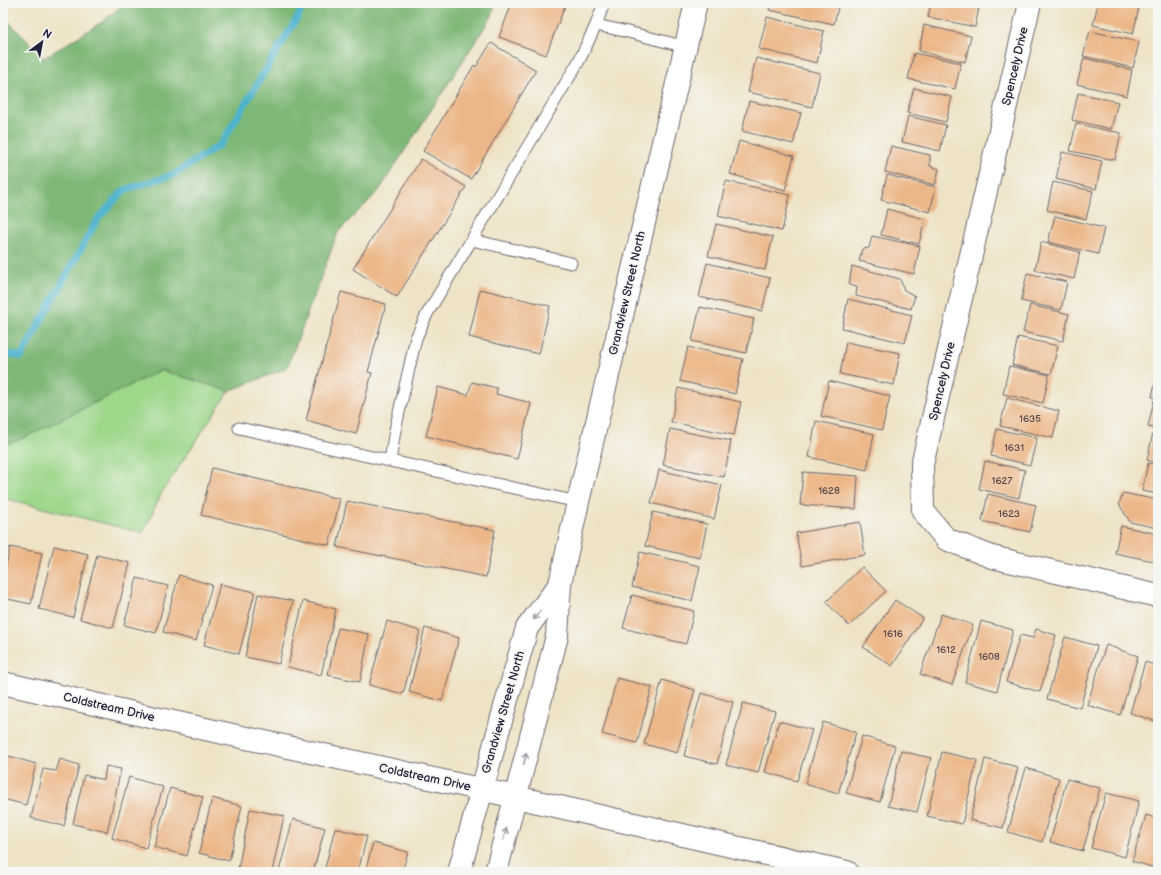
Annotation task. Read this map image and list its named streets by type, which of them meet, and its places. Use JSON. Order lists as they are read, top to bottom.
{
  "streets": {
    "street": ["Spencely Drive", "Grandview Street North", "Coldstream Drive"]
  },
  "crossings": [
    ["Grandview Street North", "Coldstream Drive"]
  ],
  "house_numbers": [
    "1635",
    "1631",
    "1627",
    "1628",
    "1623",
    "1616",
    "1612",
    "1608"
  ],
  "north": "top right"
}
